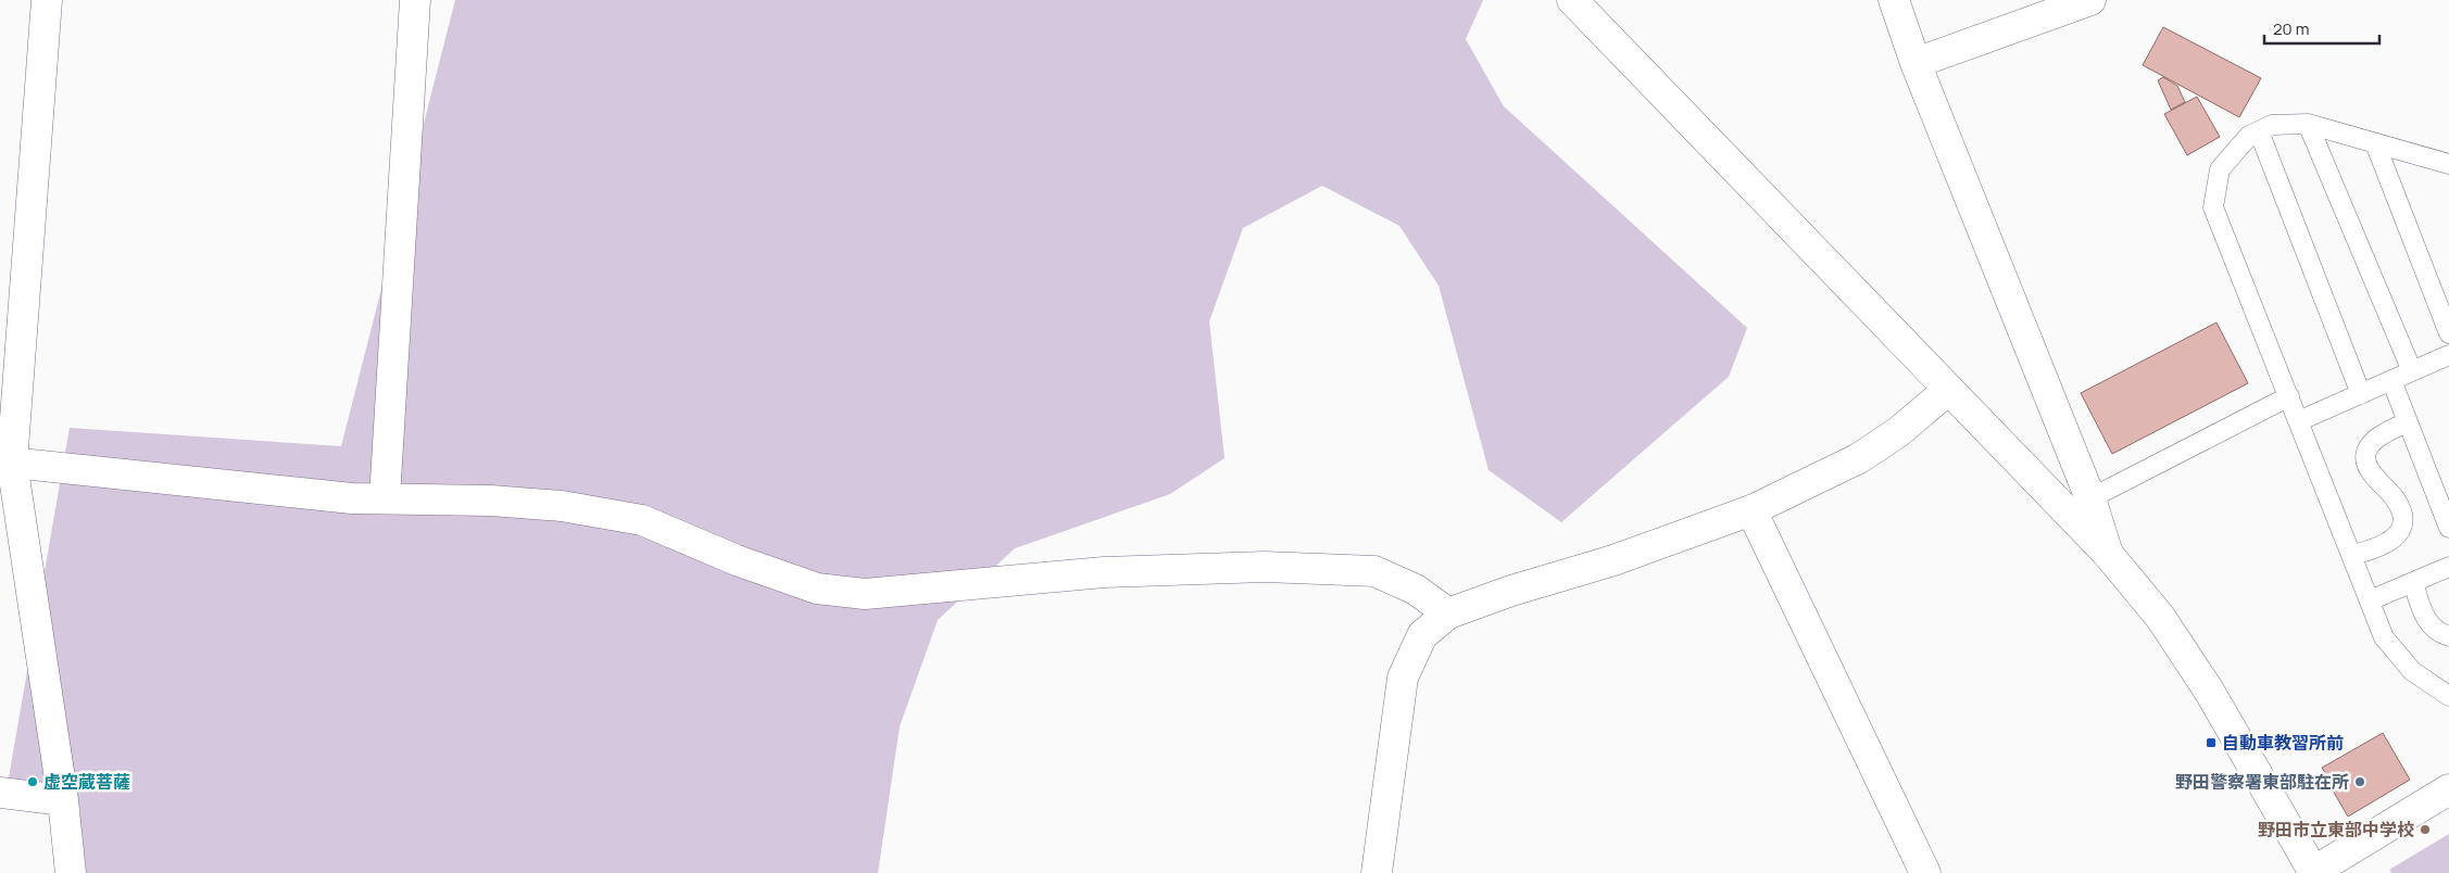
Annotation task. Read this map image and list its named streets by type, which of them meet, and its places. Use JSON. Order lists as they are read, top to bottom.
{
  "places": {
    "transit": ["自動車教習所前"],
    "other": ["虚空蔵菩薩", "野田警察署東部駐在所", "野田市立東部中学校"]
  },
  "scale_bar": "20 m"
}
